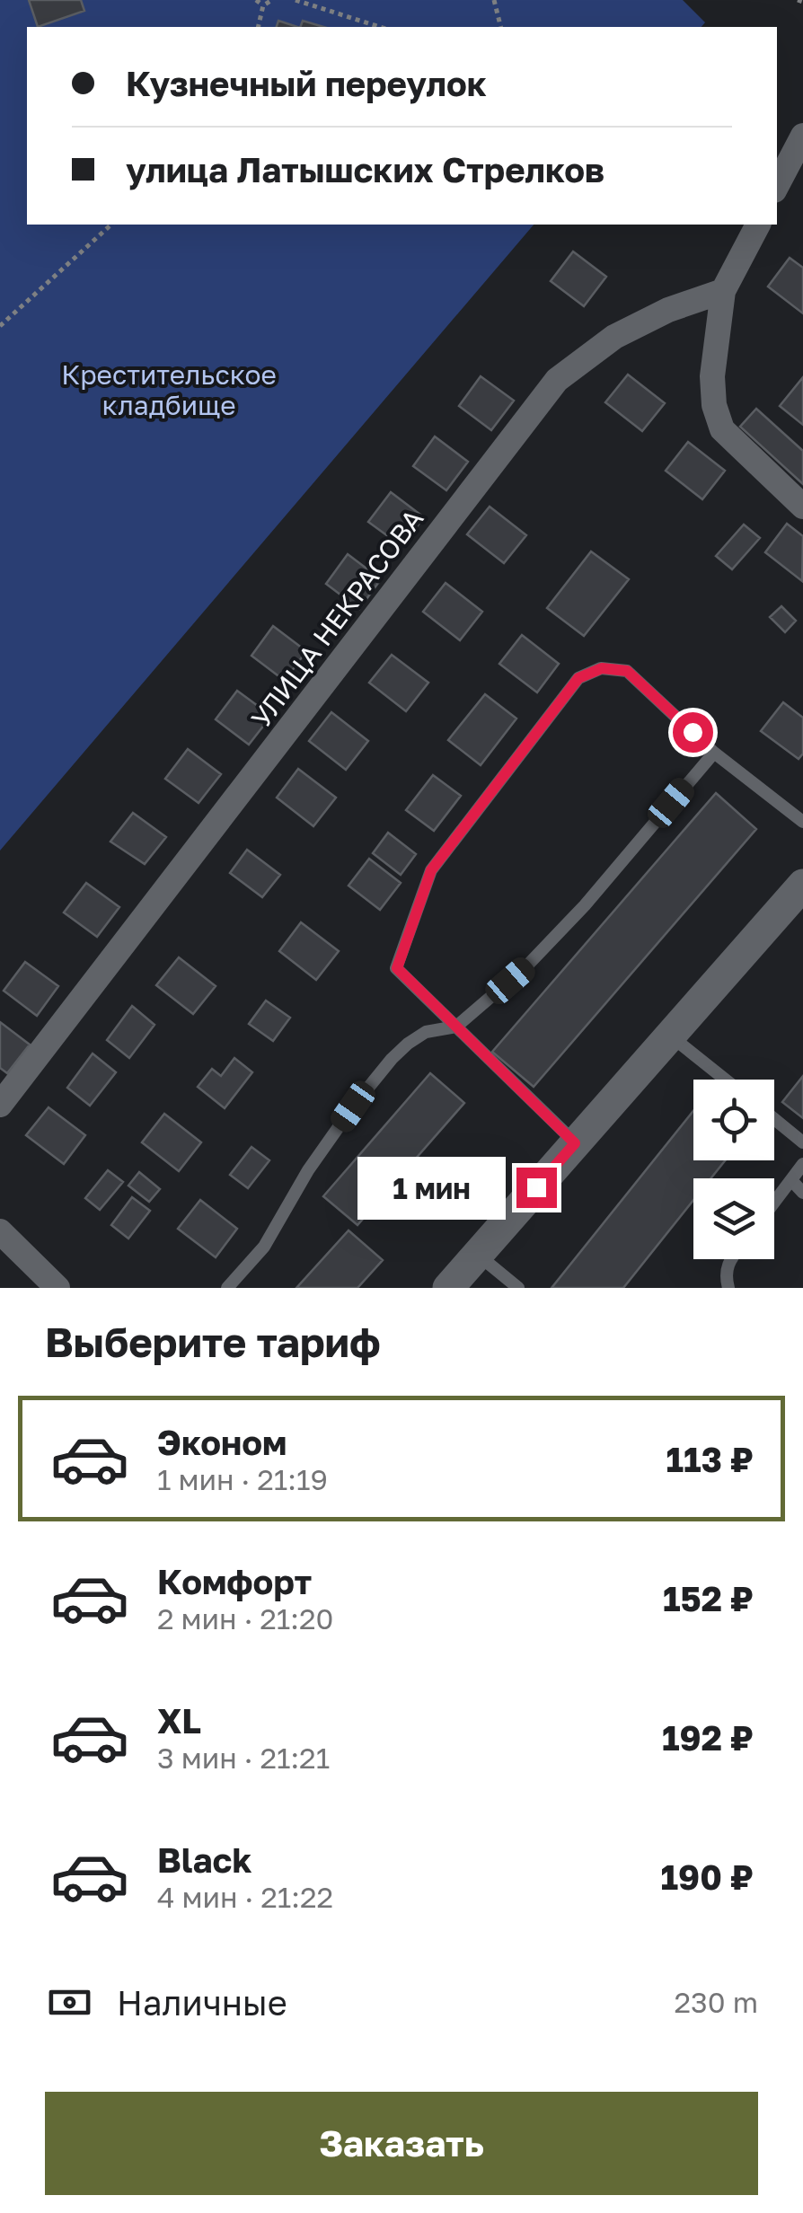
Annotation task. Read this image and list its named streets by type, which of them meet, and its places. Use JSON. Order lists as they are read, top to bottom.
{
  "streets": {
    "street": ["УЛИЦА НЕКРАСОВА"]
  },
  "parks": ["Крестительское кладбище"],
  "page": {
    "banner": ["Кузнечный переулок", "улица Латышских Стрелков"],
    "bubble": "1 мин",
    "heading": "Выберите тариф",
    "list": [
      {
        "name": "Эконом",
        "note": "1 мин · 21:19",
        "value": "113 ₽"
      },
      {
        "name": "Комфорт",
        "note": "2 мин · 21:20",
        "value": "152 ₽"
      },
      {
        "name": "XL",
        "note": "3 мин · 21:21",
        "value": "192 ₽"
      },
      {
        "name": "Black",
        "note": "4 мин · 21:22",
        "value": "190 ₽"
      }
    ],
    "pay": ["Наличные", "230 m"],
    "buttons": "Заказать"
  }
}
